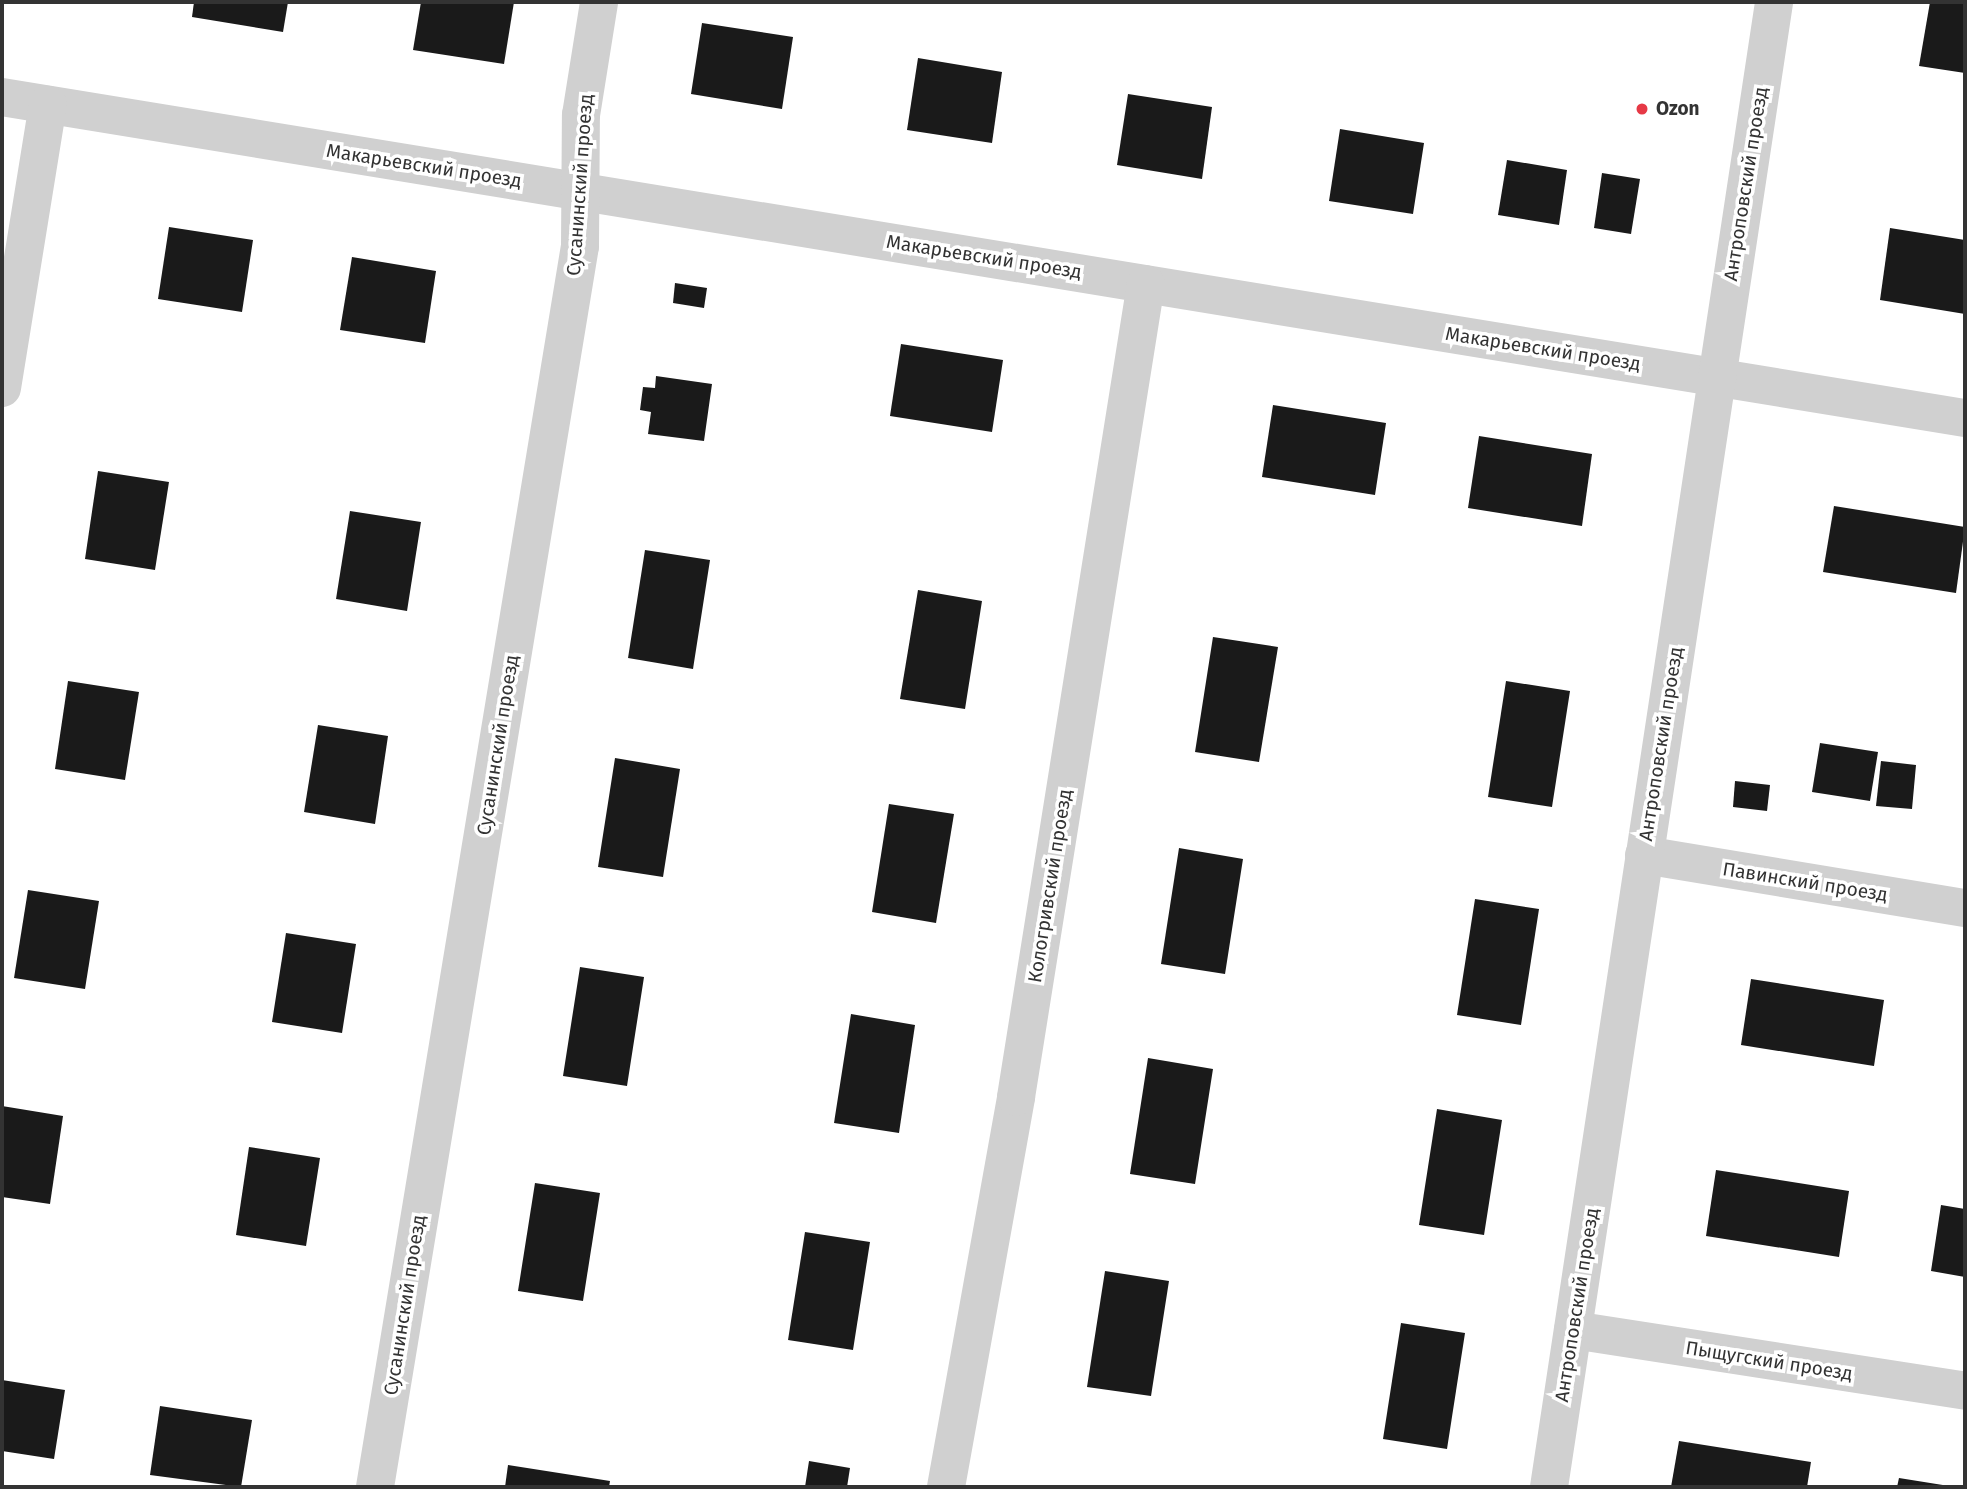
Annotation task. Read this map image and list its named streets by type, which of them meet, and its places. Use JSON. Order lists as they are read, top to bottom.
{
  "streets": {
    "street": [
      "Макарьевский проезд",
      "Антроповский проезд",
      "Сусанинский проезд",
      "Павинский проезд",
      "Кологривский проезд",
      "Пыщугский проезд"
    ]
  },
  "crossings": [
    ["Макарьевский проезд", "Антроповский проезд"],
    ["Макарьевский проезд", "Сусанинский проезд"],
    ["Макарьевский проезд", "Кологривский проезд"],
    ["Антроповский проезд", "Павинский проезд"],
    ["Антроповский проезд", "Пыщугский проезд"]
  ],
  "places": ["Ozon"]
}
